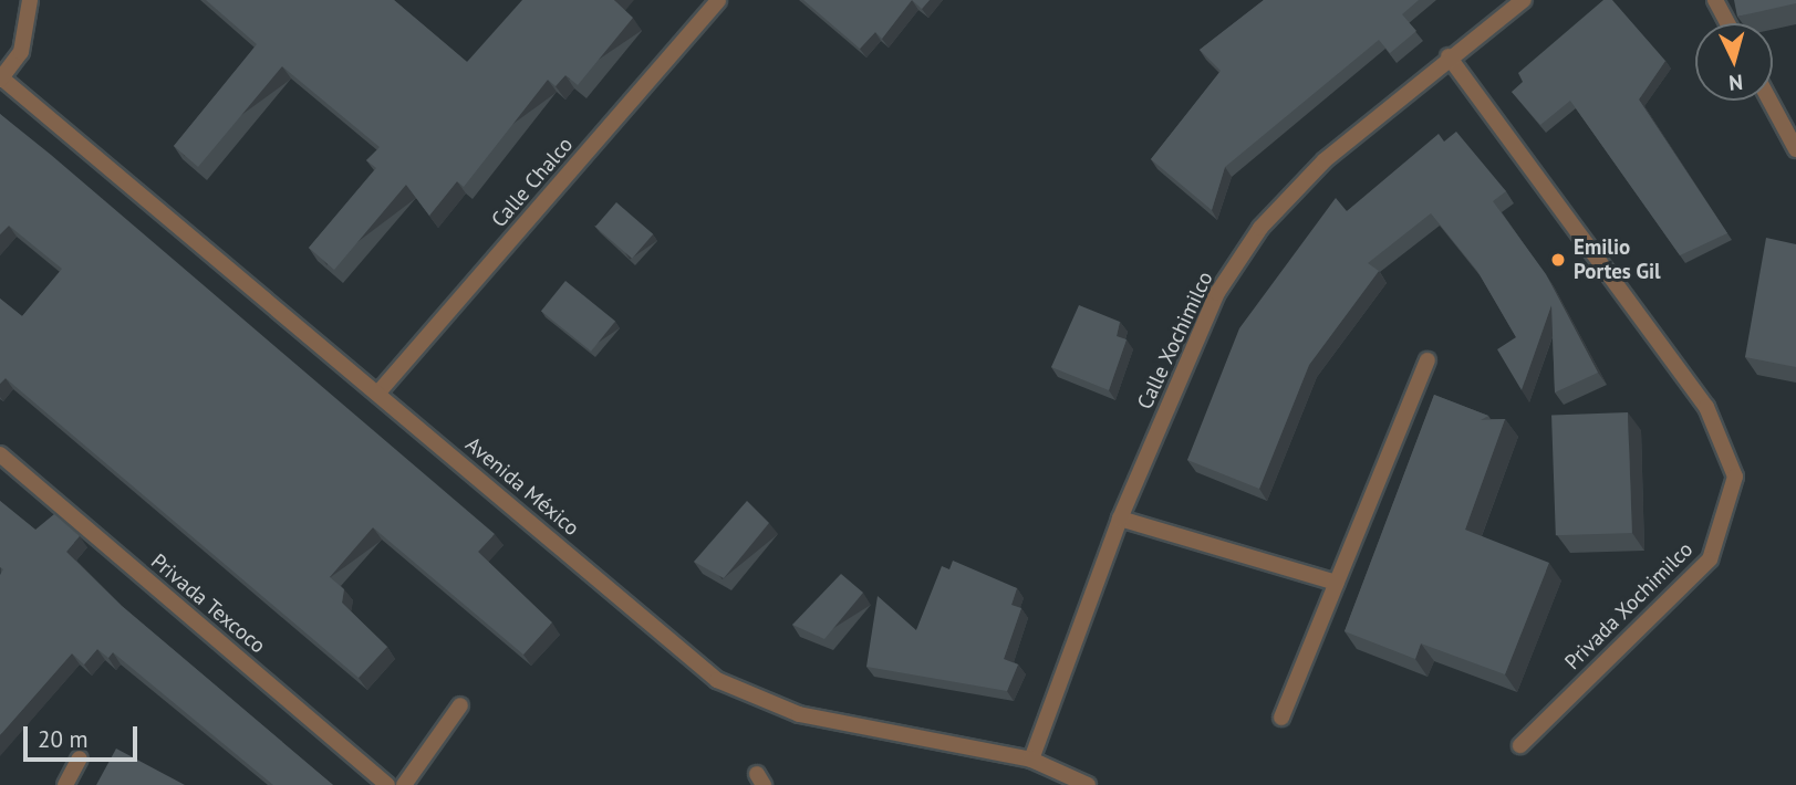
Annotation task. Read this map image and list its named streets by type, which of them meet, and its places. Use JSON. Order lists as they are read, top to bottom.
{
  "streets": {
    "street": [
      "Calle Chalco",
      "Calle Xochimilco",
      "Avenida México",
      "Privada Texcoco",
      "Privada Xochimilco"
    ]
  },
  "crossings": [
    ["Calle Chalco", "Avenida México"],
    ["Calle Xochimilco", "Avenida México"],
    ["Calle Xochimilco", "Privada Xochimilco"]
  ],
  "places": ["Emilio Portes Gil"],
  "scale_bar": "20 m",
  "north": "bottom"
}
